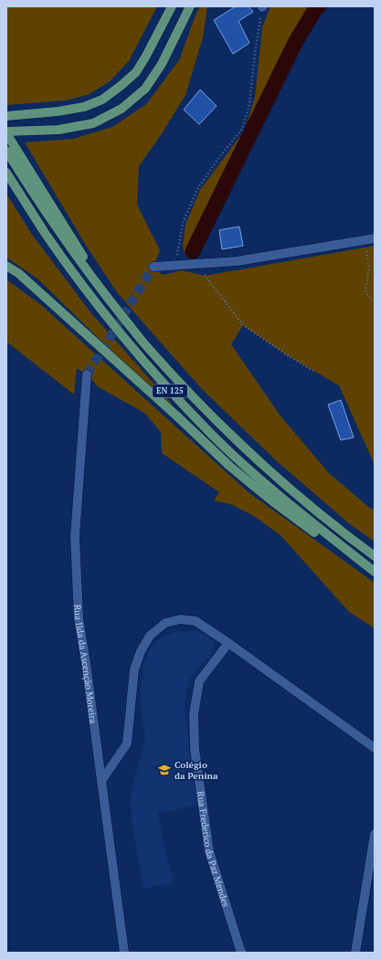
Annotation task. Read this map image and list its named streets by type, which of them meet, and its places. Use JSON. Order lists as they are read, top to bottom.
{
  "streets": {
    "main road": ["EN 125"],
    "street": ["Rua Ilda da Ascenção Moreira", "Rua Frederico da Paz Mendes"]
  },
  "places": {
    "school or university": ["Colégio da Penina"]
  }
}
